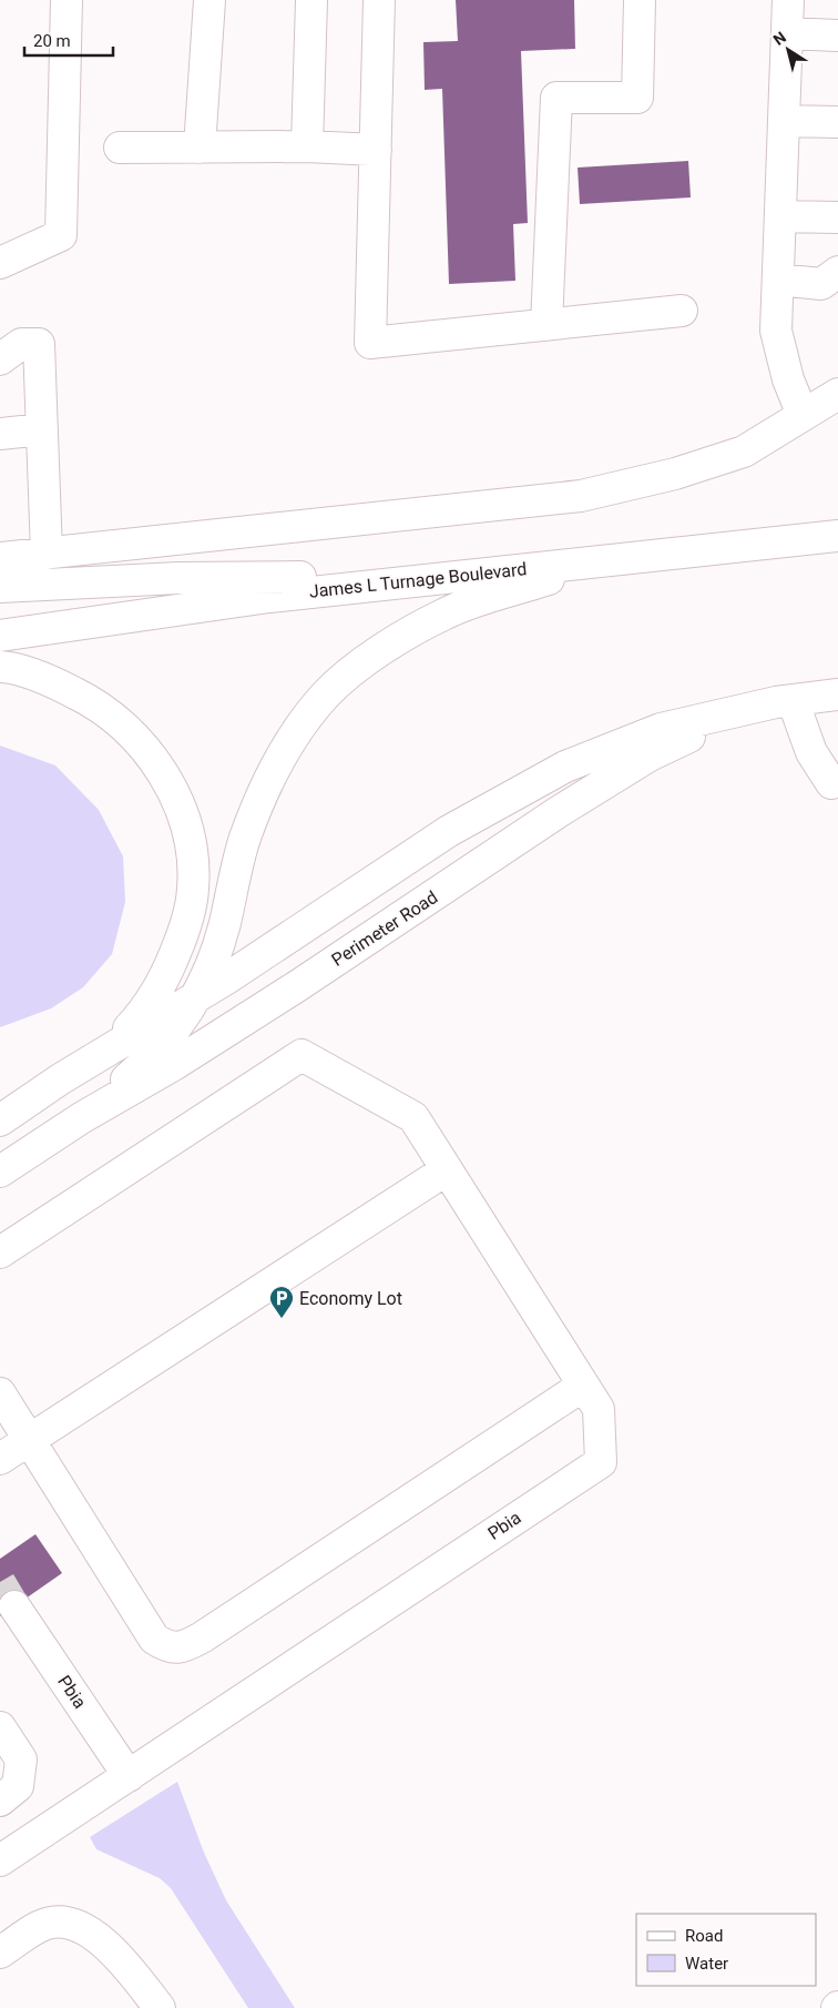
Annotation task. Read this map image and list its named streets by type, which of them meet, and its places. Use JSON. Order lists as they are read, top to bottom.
{
  "streets": {
    "street": ["James L Turnage Boulevard", "Perimeter Road", "Pbia"]
  },
  "places": {
    "parking": ["Economy Lot"]
  },
  "legend": ["Road", "Water"],
  "scale_bar": "20 m",
  "north": "top left"
}
